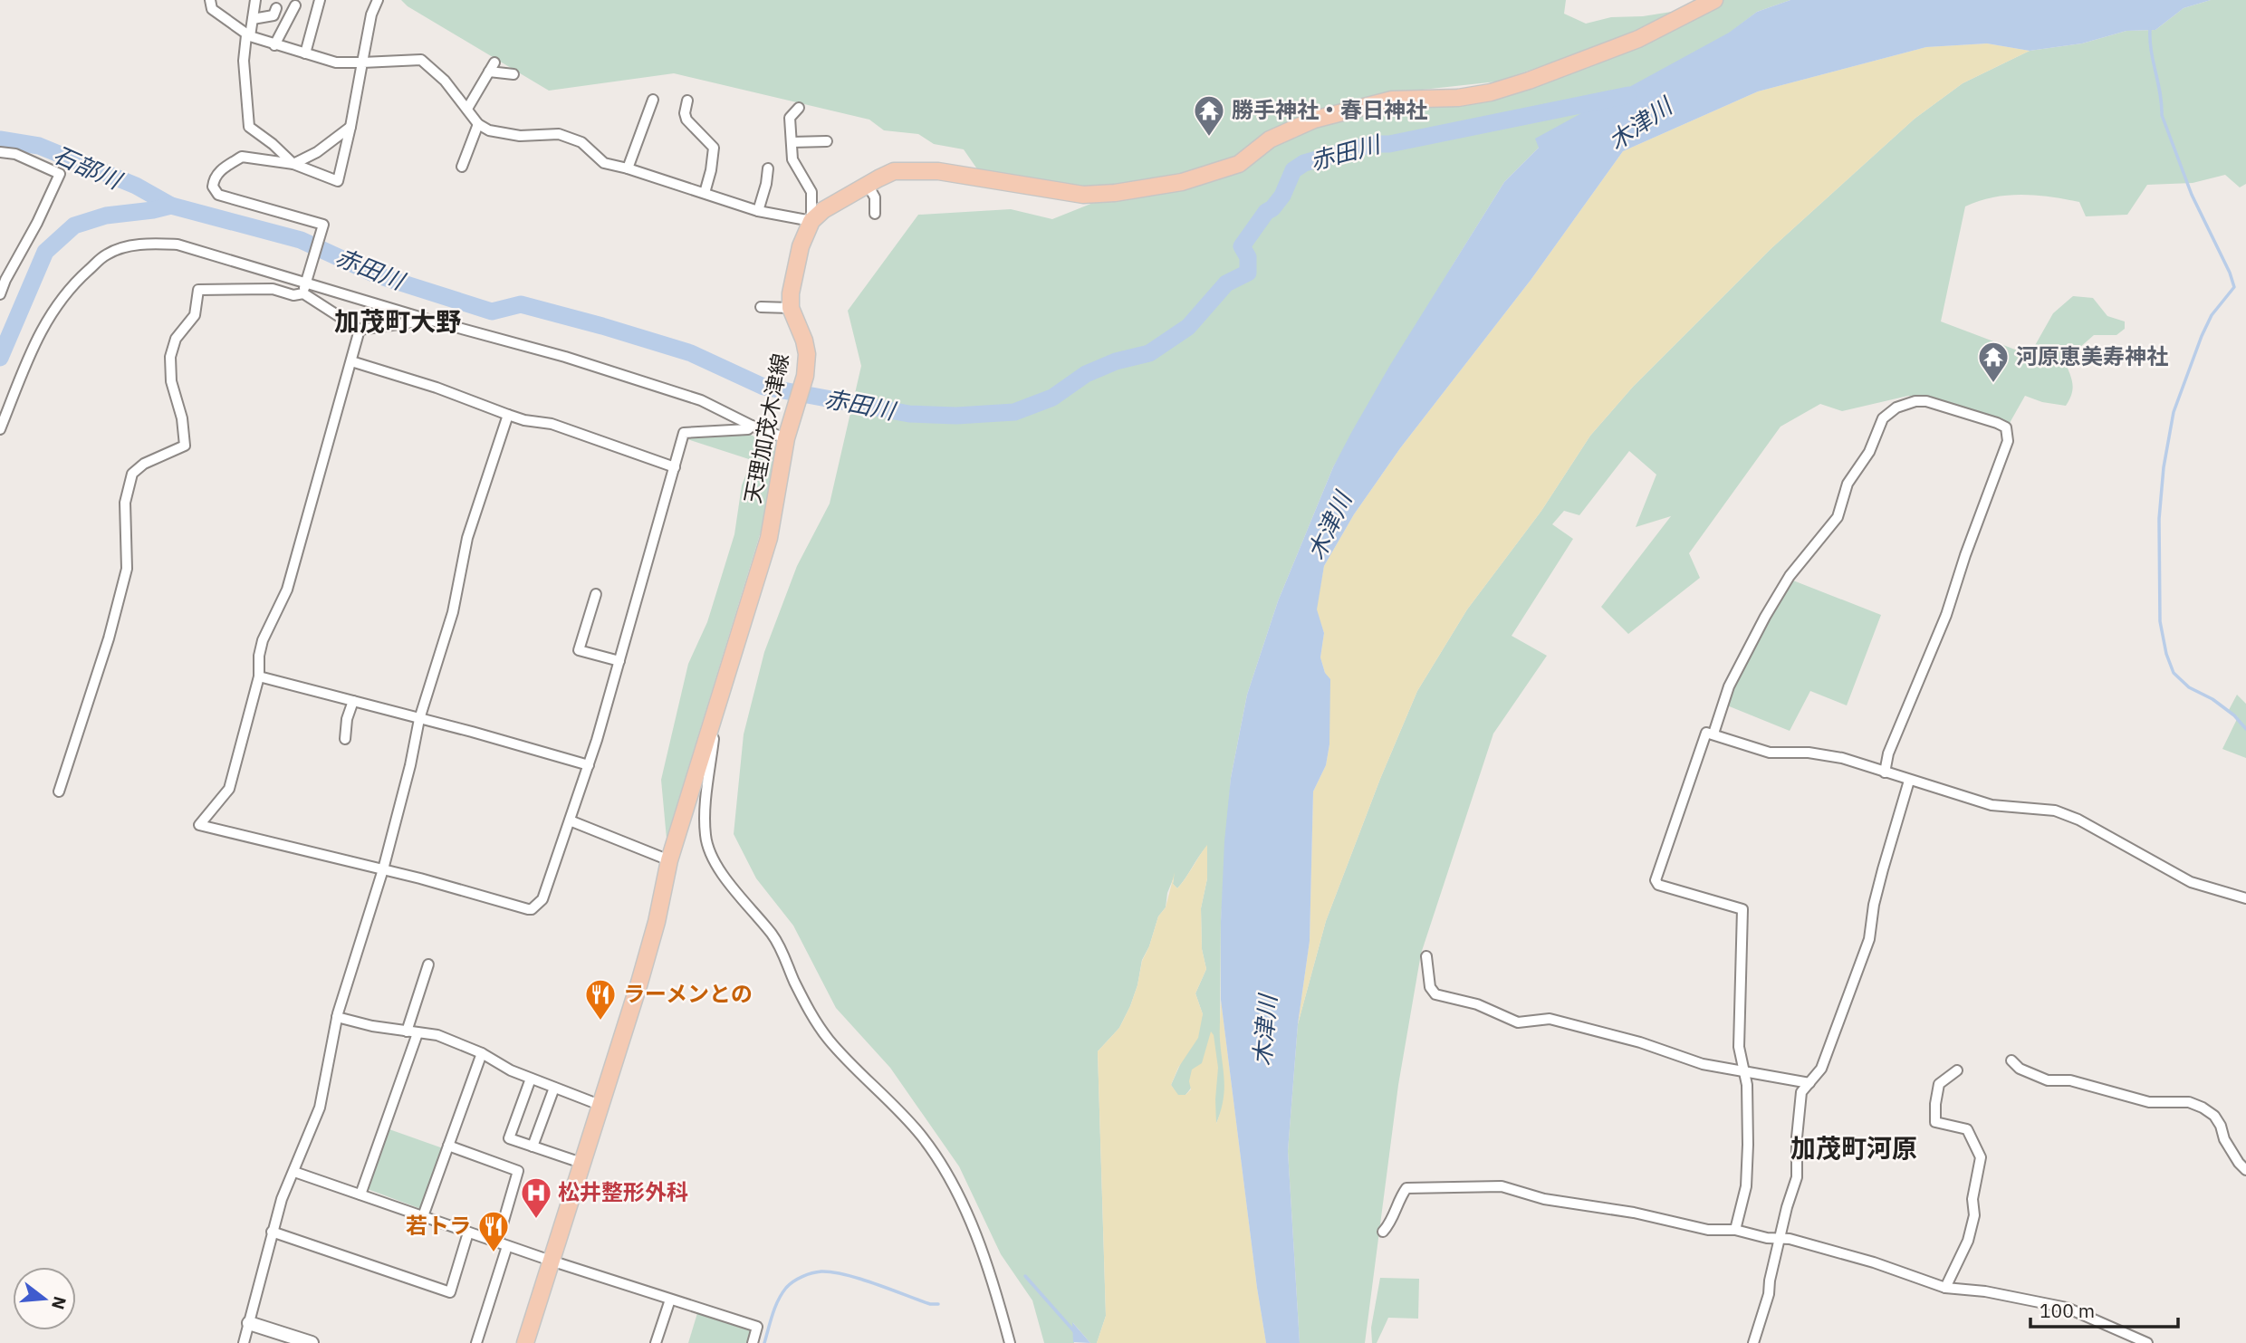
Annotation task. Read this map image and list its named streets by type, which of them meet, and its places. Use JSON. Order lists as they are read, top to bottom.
{
  "streets": {
    "main road": ["天理加茂木津線"]
  },
  "districts": ["加茂町大野", "加茂町河原"],
  "water": ["木津川", "赤田川", "石部川"],
  "places": {
    "temple": ["勝手神社・春日神社", "河原恵美寿神社"],
    "restaurant": ["ラーメンとの", "若トラ"],
    "hospital": ["松井整形外科"]
  },
  "scale_bar": "100 m",
  "north": "right"
}
